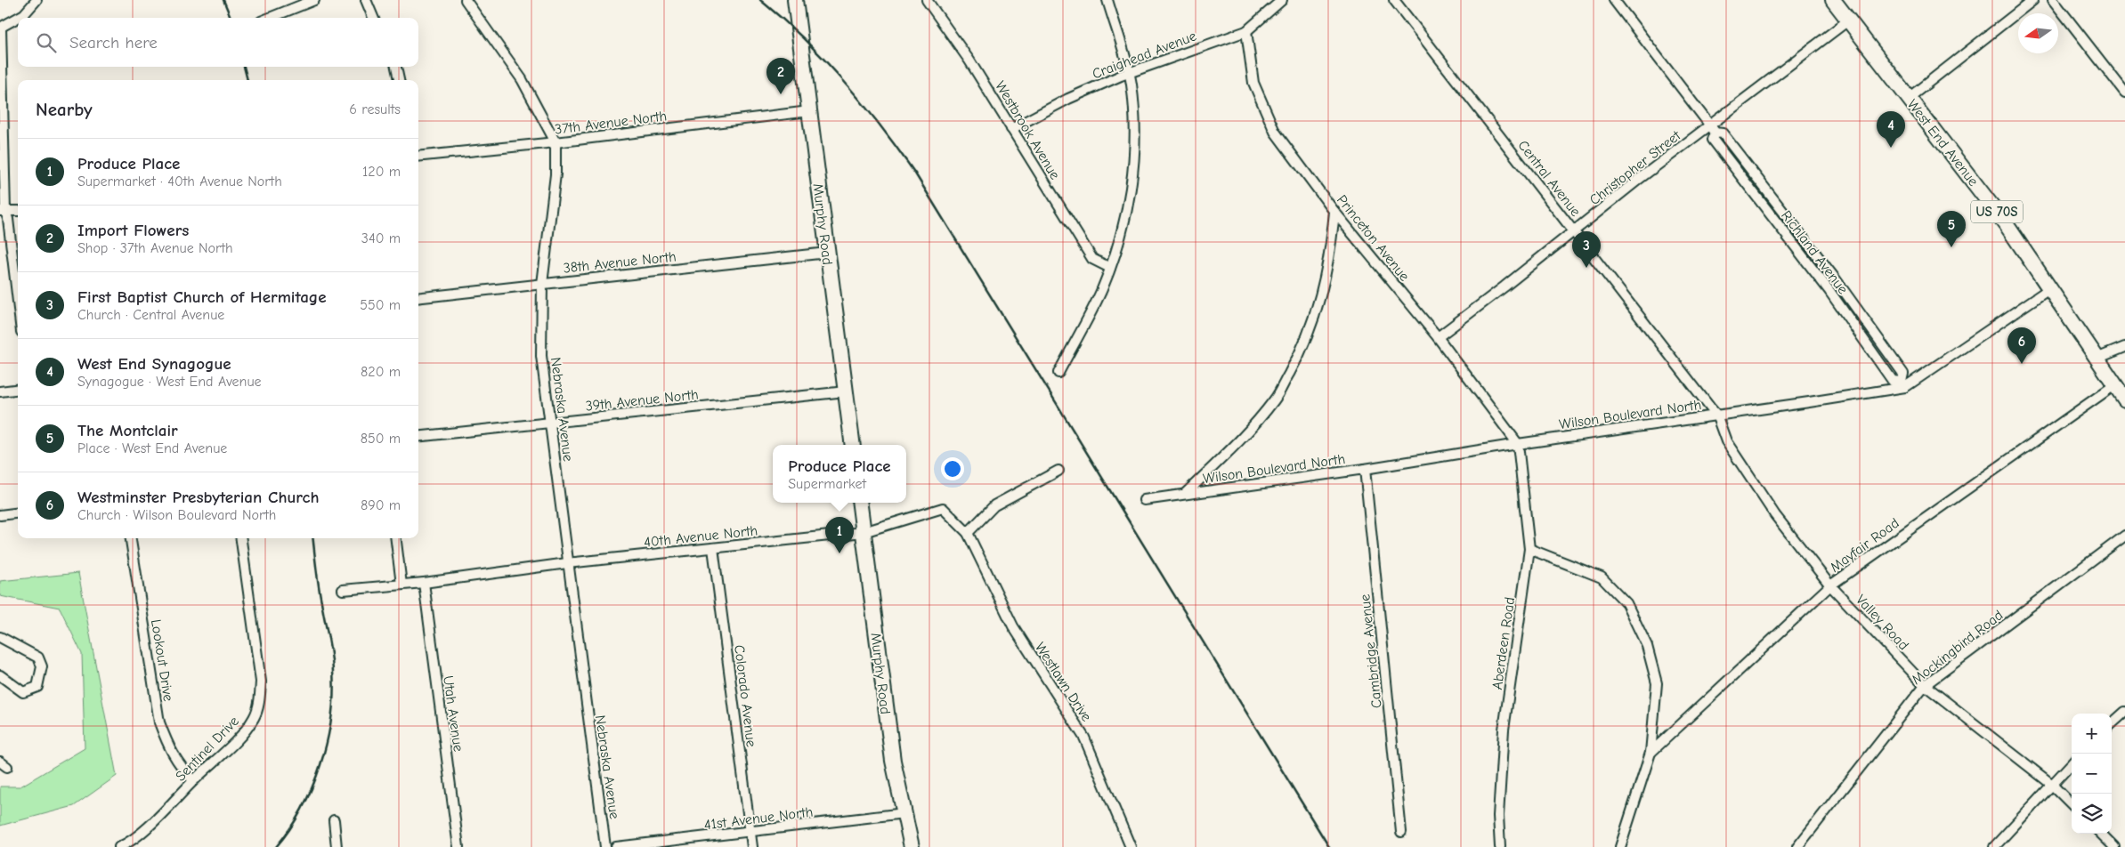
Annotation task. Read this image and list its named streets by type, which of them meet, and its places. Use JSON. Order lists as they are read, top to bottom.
{
  "streets": {
    "main road": ["West End Avenue", "US 70S", "Murphy Road"],
    "street": [
      "Craighead Avenue",
      "37th Avenue North",
      "Westbrook Avenue",
      "Christopher Street",
      "Central Avenue",
      "Princeton Avenue",
      "Richland Avenue",
      "38th Avenue North",
      "39th Avenue North",
      "Nebraska Avenue",
      "Wilson Boulevard North",
      "40th Avenue North",
      "Mayfair Road",
      "Valley Road",
      "Aberdeen Road",
      "Mockingbird Road",
      "Cambridge Avenue",
      "Lookout Drive",
      "Westlawn Drive",
      "Colorado Avenue",
      "Utah Avenue",
      "Sentinel Drive",
      "41st Avenue North"
    ]
  },
  "crossings": [
    ["Craighead Avenue", "Westbrook Avenue"],
    ["Craighead Avenue", "Princeton Avenue"],
    ["37th Avenue North", "Murphy Road"],
    ["37th Avenue North", "Nebraska Avenue"],
    ["West End Avenue", "Christopher Street"],
    ["West End Avenue", "Wilson Boulevard North"],
    ["West End Avenue", "Mayfair Road"],
    ["Christopher Street", "Central Avenue"],
    ["Christopher Street", "Princeton Avenue"],
    ["Christopher Street", "Richland Avenue"],
    ["Central Avenue", "Wilson Boulevard North"],
    ["Central Avenue", "Valley Road"],
    ["Murphy Road", "38th Avenue North"],
    ["Murphy Road", "39th Avenue North"],
    ["Murphy Road", "40th Avenue North"],
    ["Murphy Road", "41st Avenue North"],
    ["Princeton Avenue", "Wilson Boulevard North"],
    ["Princeton Avenue", "Aberdeen Road"],
    ["Richland Avenue", "Wilson Boulevard North"],
    ["38th Avenue North", "Nebraska Avenue"],
    ["39th Avenue North", "Nebraska Avenue"],
    ["Nebraska Avenue", "40th Avenue North"],
    ["Wilson Boulevard North", "Valley Road"],
    ["Wilson Boulevard North", "Aberdeen Road"],
    ["Wilson Boulevard North", "Cambridge Avenue"],
    ["40th Avenue North", "Westlawn Drive"],
    ["40th Avenue North", "Colorado Avenue"],
    ["40th Avenue North", "Utah Avenue"],
    ["Mayfair Road", "Valley Road"],
    ["Valley Road", "Mockingbird Road"],
    ["Lookout Drive", "Sentinel Drive"],
    ["Colorado Avenue", "41st Avenue North"]
  ],
  "north": "left",
  "page": {
    "search": "Search here",
    "pins": [
      "2",
      "4",
      "5",
      "3",
      "6",
      "1"
    ],
    "heading": ["Nearby", "6 results"],
    "list": [
      {
        "mark": "1",
        "name": "Produce Place",
        "note": "Supermarket · 40th Avenue North",
        "value": "120 m"
      },
      {
        "mark": "2",
        "name": "Import Flowers",
        "note": "Shop · 37th Avenue North",
        "value": "340 m"
      },
      {
        "mark": "3",
        "name": "First Baptist Church of Hermitage",
        "note": "Church · Central Avenue",
        "value": "550 m"
      },
      {
        "mark": "4",
        "name": "West End Synagogue",
        "note": "Synagogue · West End Avenue",
        "value": "820 m"
      },
      {
        "mark": "5",
        "name": "The Montclair",
        "note": "Place · West End Avenue",
        "value": "850 m"
      },
      {
        "mark": "6",
        "name": "Westminster Presbyterian Church",
        "note": "Church · Wilson Boulevard North",
        "value": "890 m"
      }
    ],
    "popup": ["Produce Place", "Supermarket"],
    "map_buttons": ["+", "−"]
  }
}
